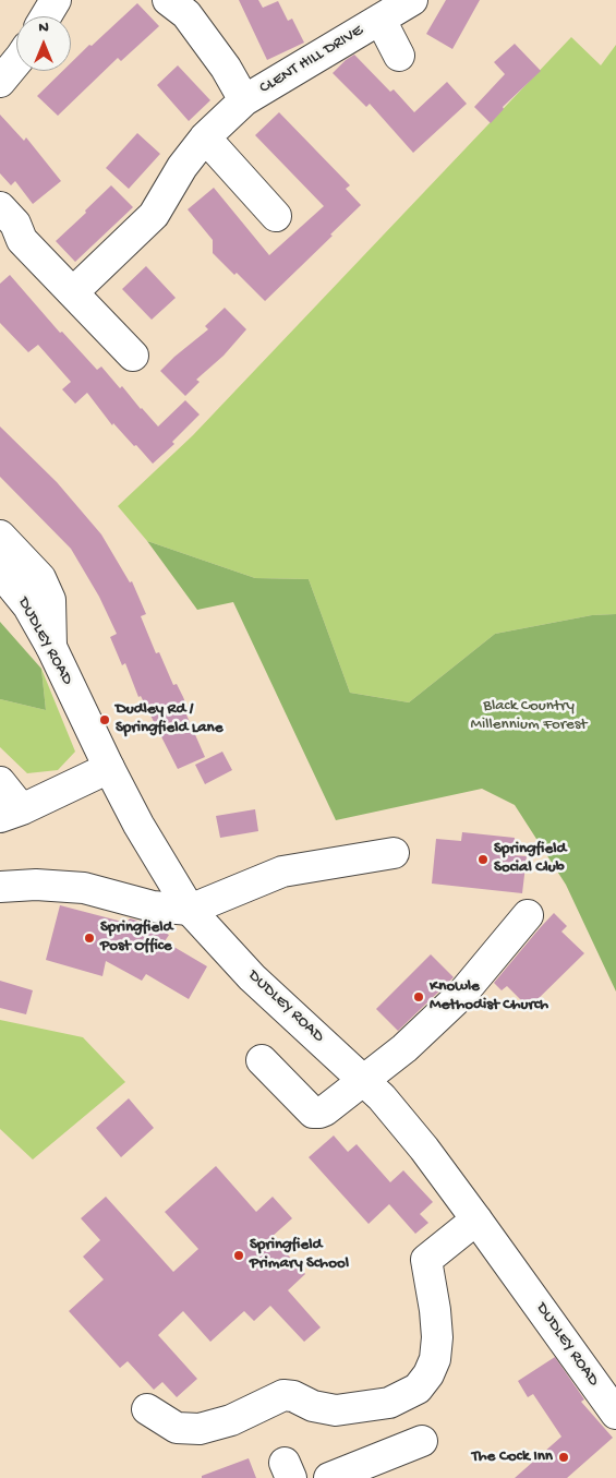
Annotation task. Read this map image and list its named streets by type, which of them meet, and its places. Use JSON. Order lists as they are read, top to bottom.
{
  "streets": {
    "street": ["CLENT HILL DRIVE", "DUDLEY ROAD"]
  },
  "parks": ["Black Country Millennium Forest"],
  "places": [
    "Dudley Rd / Springfield Lane",
    "Springfield Social Club",
    "Springfield Post Office",
    "Knowle Methodist Church",
    "Springfield Primary School",
    "The Cock Inn"
  ],
  "north": "top"
}
